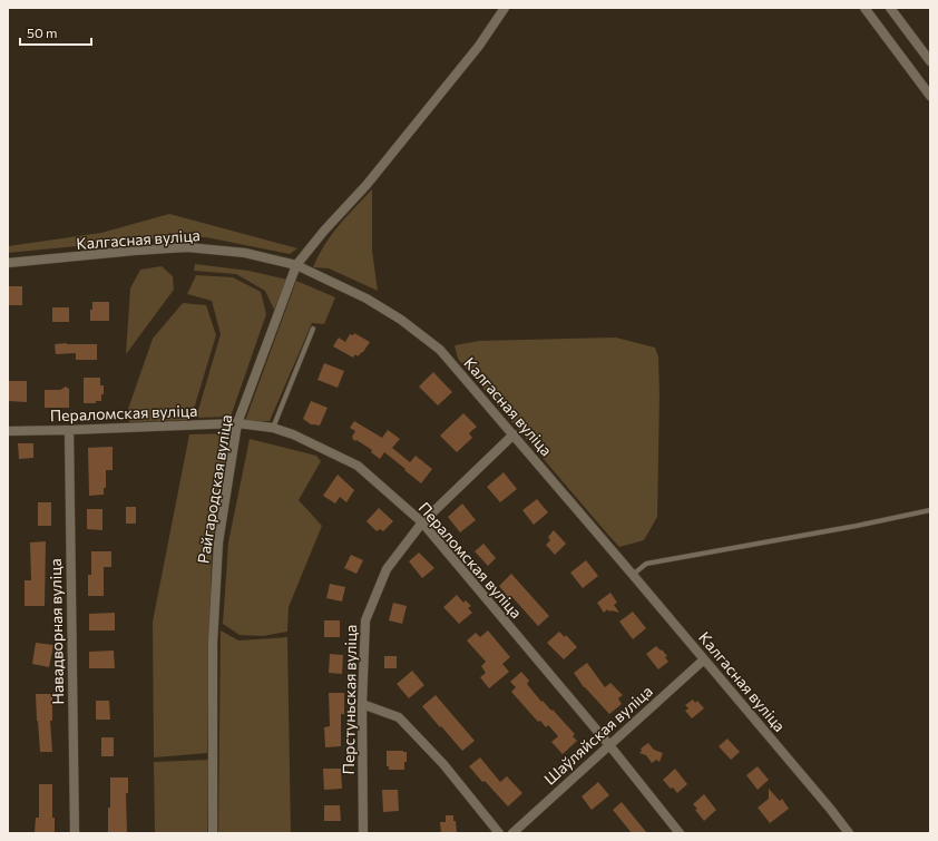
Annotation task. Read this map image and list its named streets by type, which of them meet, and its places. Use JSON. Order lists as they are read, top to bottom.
{
  "streets": {
    "street": [
      "Калгасная вуліца",
      "Пераломская вуліца",
      "Райгародская вуліца",
      "Навадворная вуліца",
      "Перстуньская вуліца",
      "Шаўляйская вуліца"
    ]
  },
  "crossings": [
    ["Калгасная вуліца", "Райгародская вуліца"],
    ["Калгасная вуліца", "Перстуньская вуліца"],
    ["Калгасная вуліца", "Шаўляйская вуліца"],
    ["Пераломская вуліца", "Райгародская вуліца"],
    ["Пераломская вуліца", "Навадворная вуліца"],
    ["Пераломская вуліца", "Перстуньская вуліца"],
    ["Пераломская вуліца", "Шаўляйская вуліца"]
  ],
  "scale_bar": "50 m"
}
